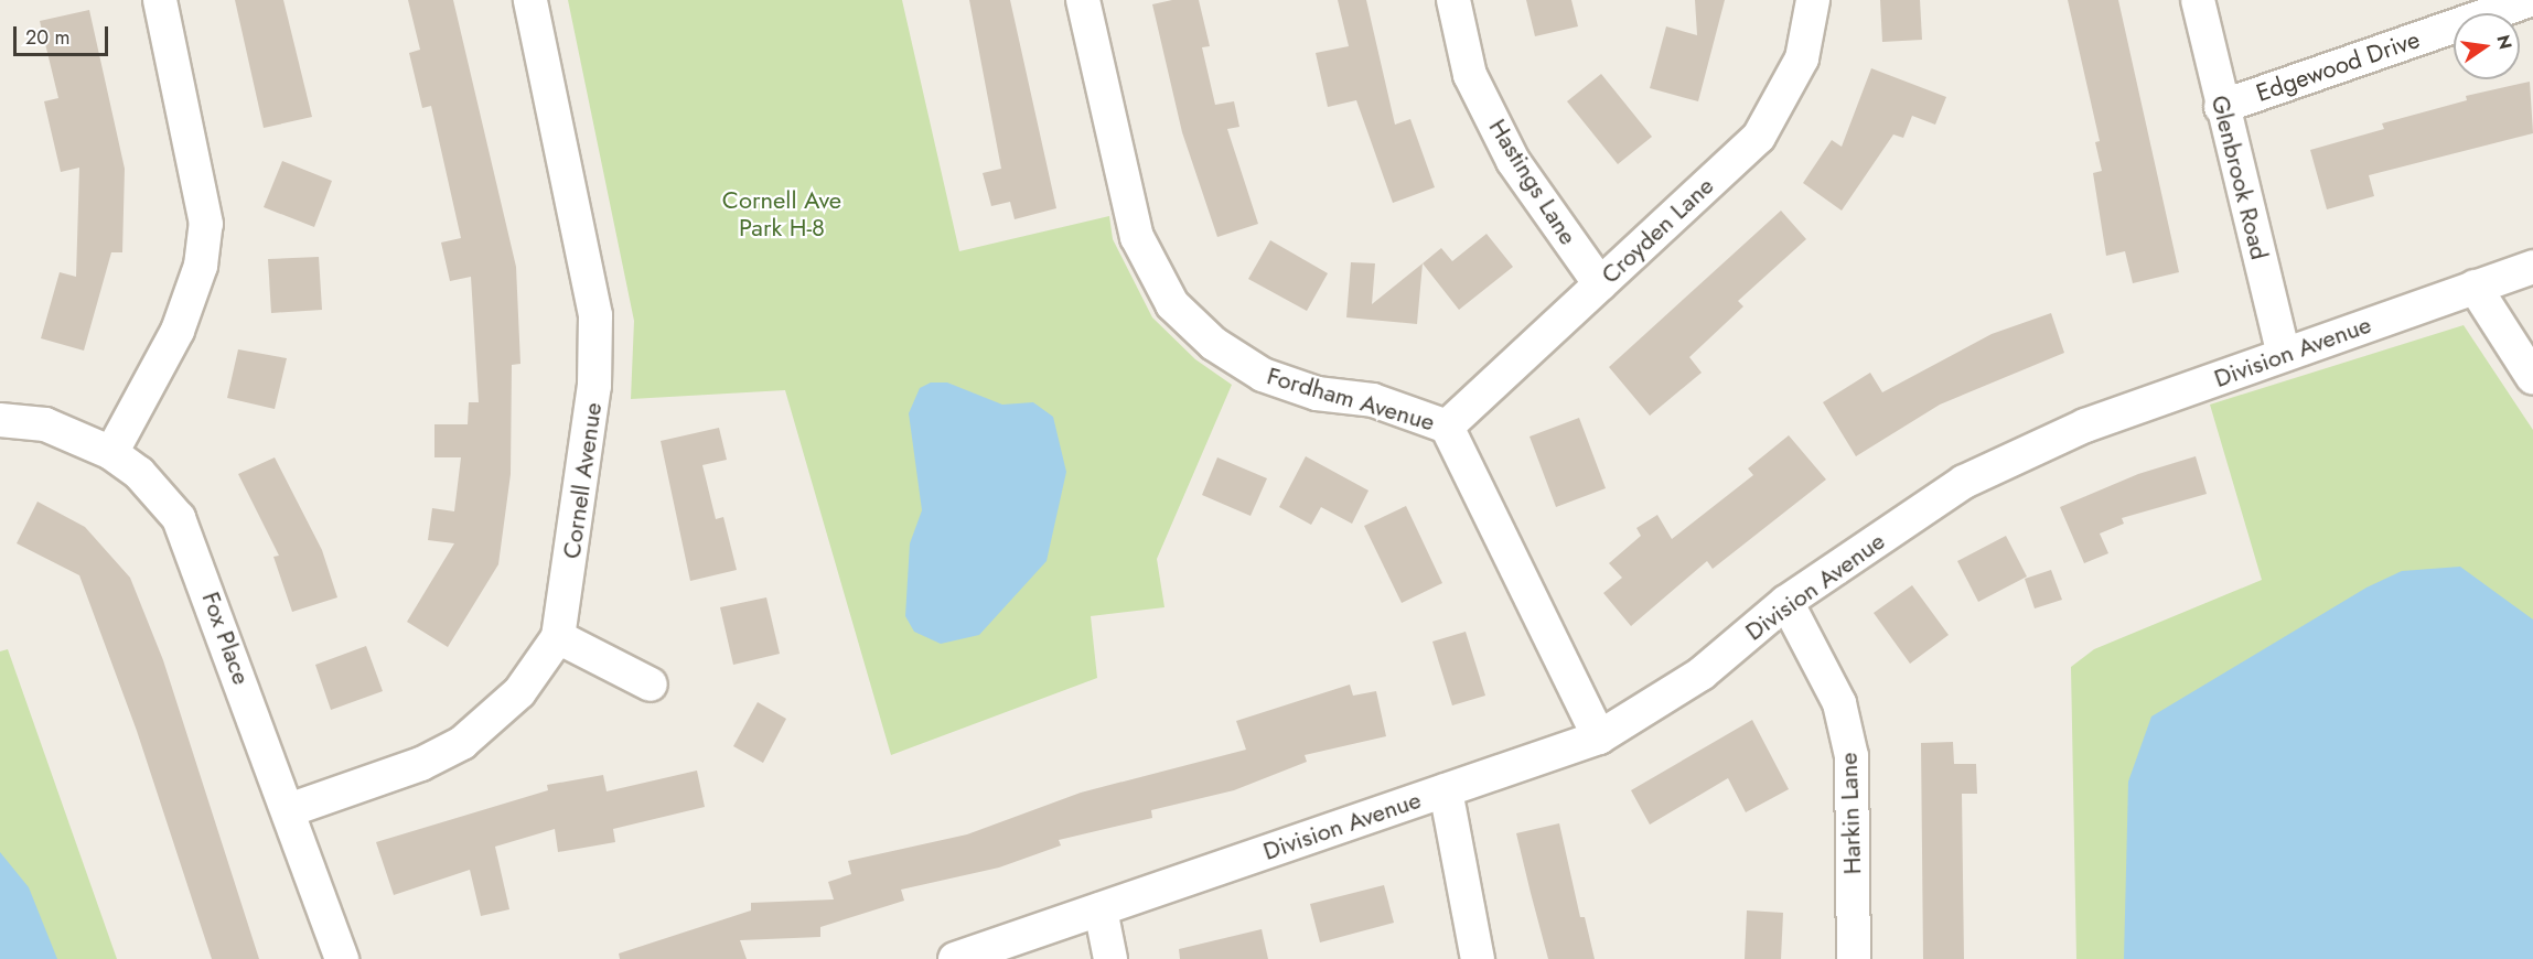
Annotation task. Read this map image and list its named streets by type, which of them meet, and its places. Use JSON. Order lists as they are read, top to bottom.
{
  "streets": {
    "street": [
      "Edgewood Drive",
      "Glenbrook Road",
      "Hastings Lane",
      "Croyden Lane",
      "Division Avenue",
      "Fordham Avenue",
      "Cornell Avenue",
      "Fox Place",
      "Harkin Lane"
    ]
  },
  "crossings": [
    ["Edgewood Drive", "Glenbrook Road"],
    ["Glenbrook Road", "Division Avenue"],
    ["Hastings Lane", "Croyden Lane"],
    ["Croyden Lane", "Fordham Avenue"],
    ["Division Avenue", "Fordham Avenue"],
    ["Division Avenue", "Harkin Lane"],
    ["Cornell Avenue", "Fox Place"]
  ],
  "parks": ["Cornell Ave Park H-8"],
  "scale_bar": "20 m",
  "north": "right"
}
